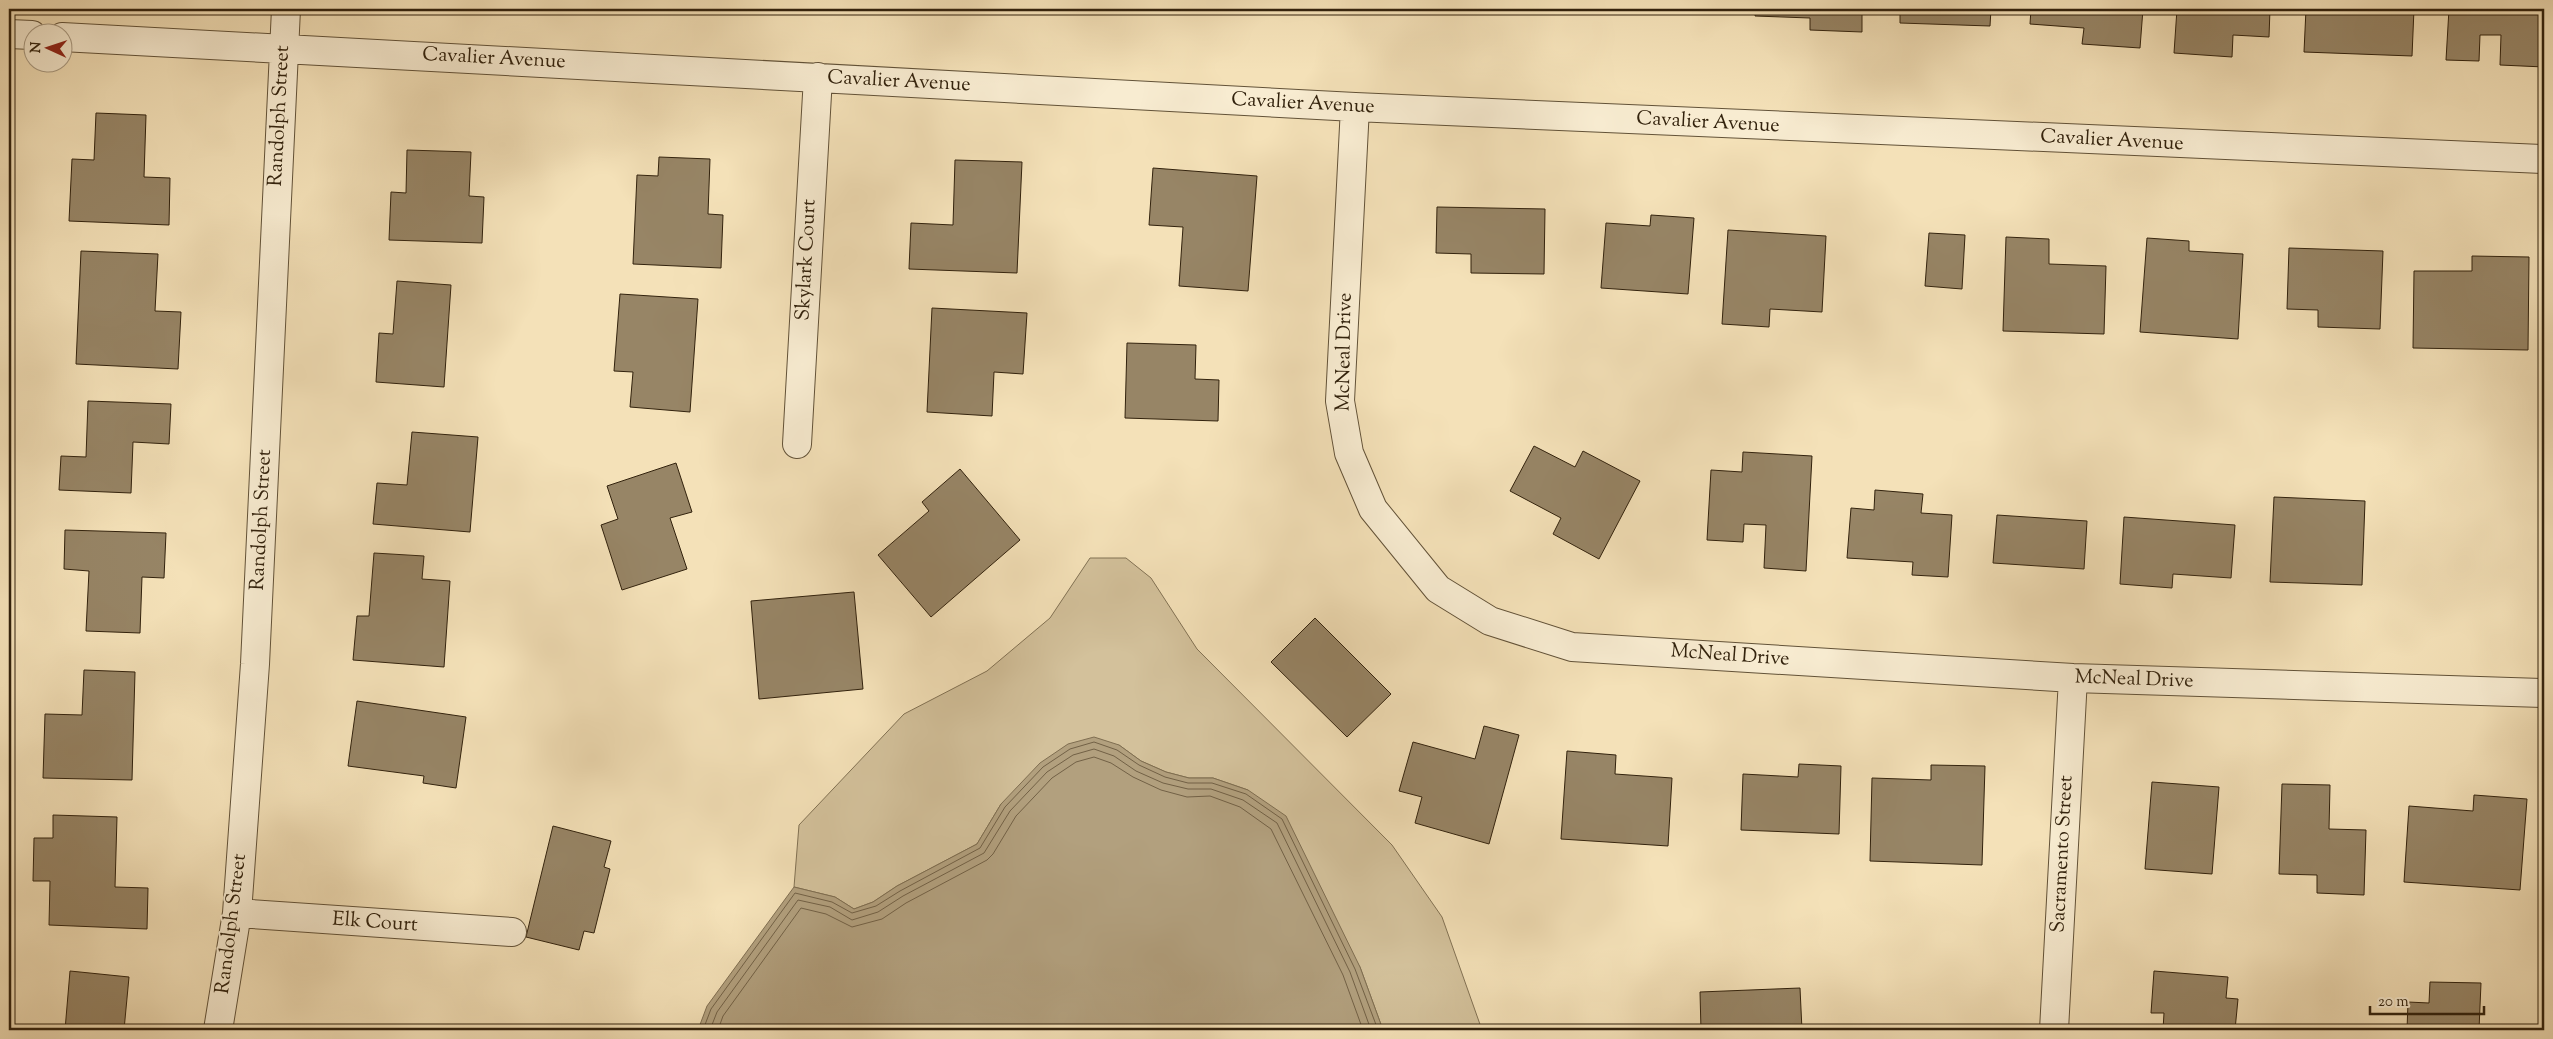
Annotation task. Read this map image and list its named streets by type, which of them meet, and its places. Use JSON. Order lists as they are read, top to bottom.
{
  "streets": {
    "street": [
      "Cavalier Avenue",
      "Randolph Street",
      "Skylark Court",
      "McNeal Drive",
      "Sacramento Street",
      "Elk Court"
    ]
  },
  "crossings": [
    ["Cavalier Avenue", "Randolph Street"],
    ["Cavalier Avenue", "Skylark Court"],
    ["Cavalier Avenue", "McNeal Drive"],
    ["Randolph Street", "Elk Court"],
    ["McNeal Drive", "Sacramento Street"]
  ],
  "scale_bar": "20 m",
  "north": "left"
}
